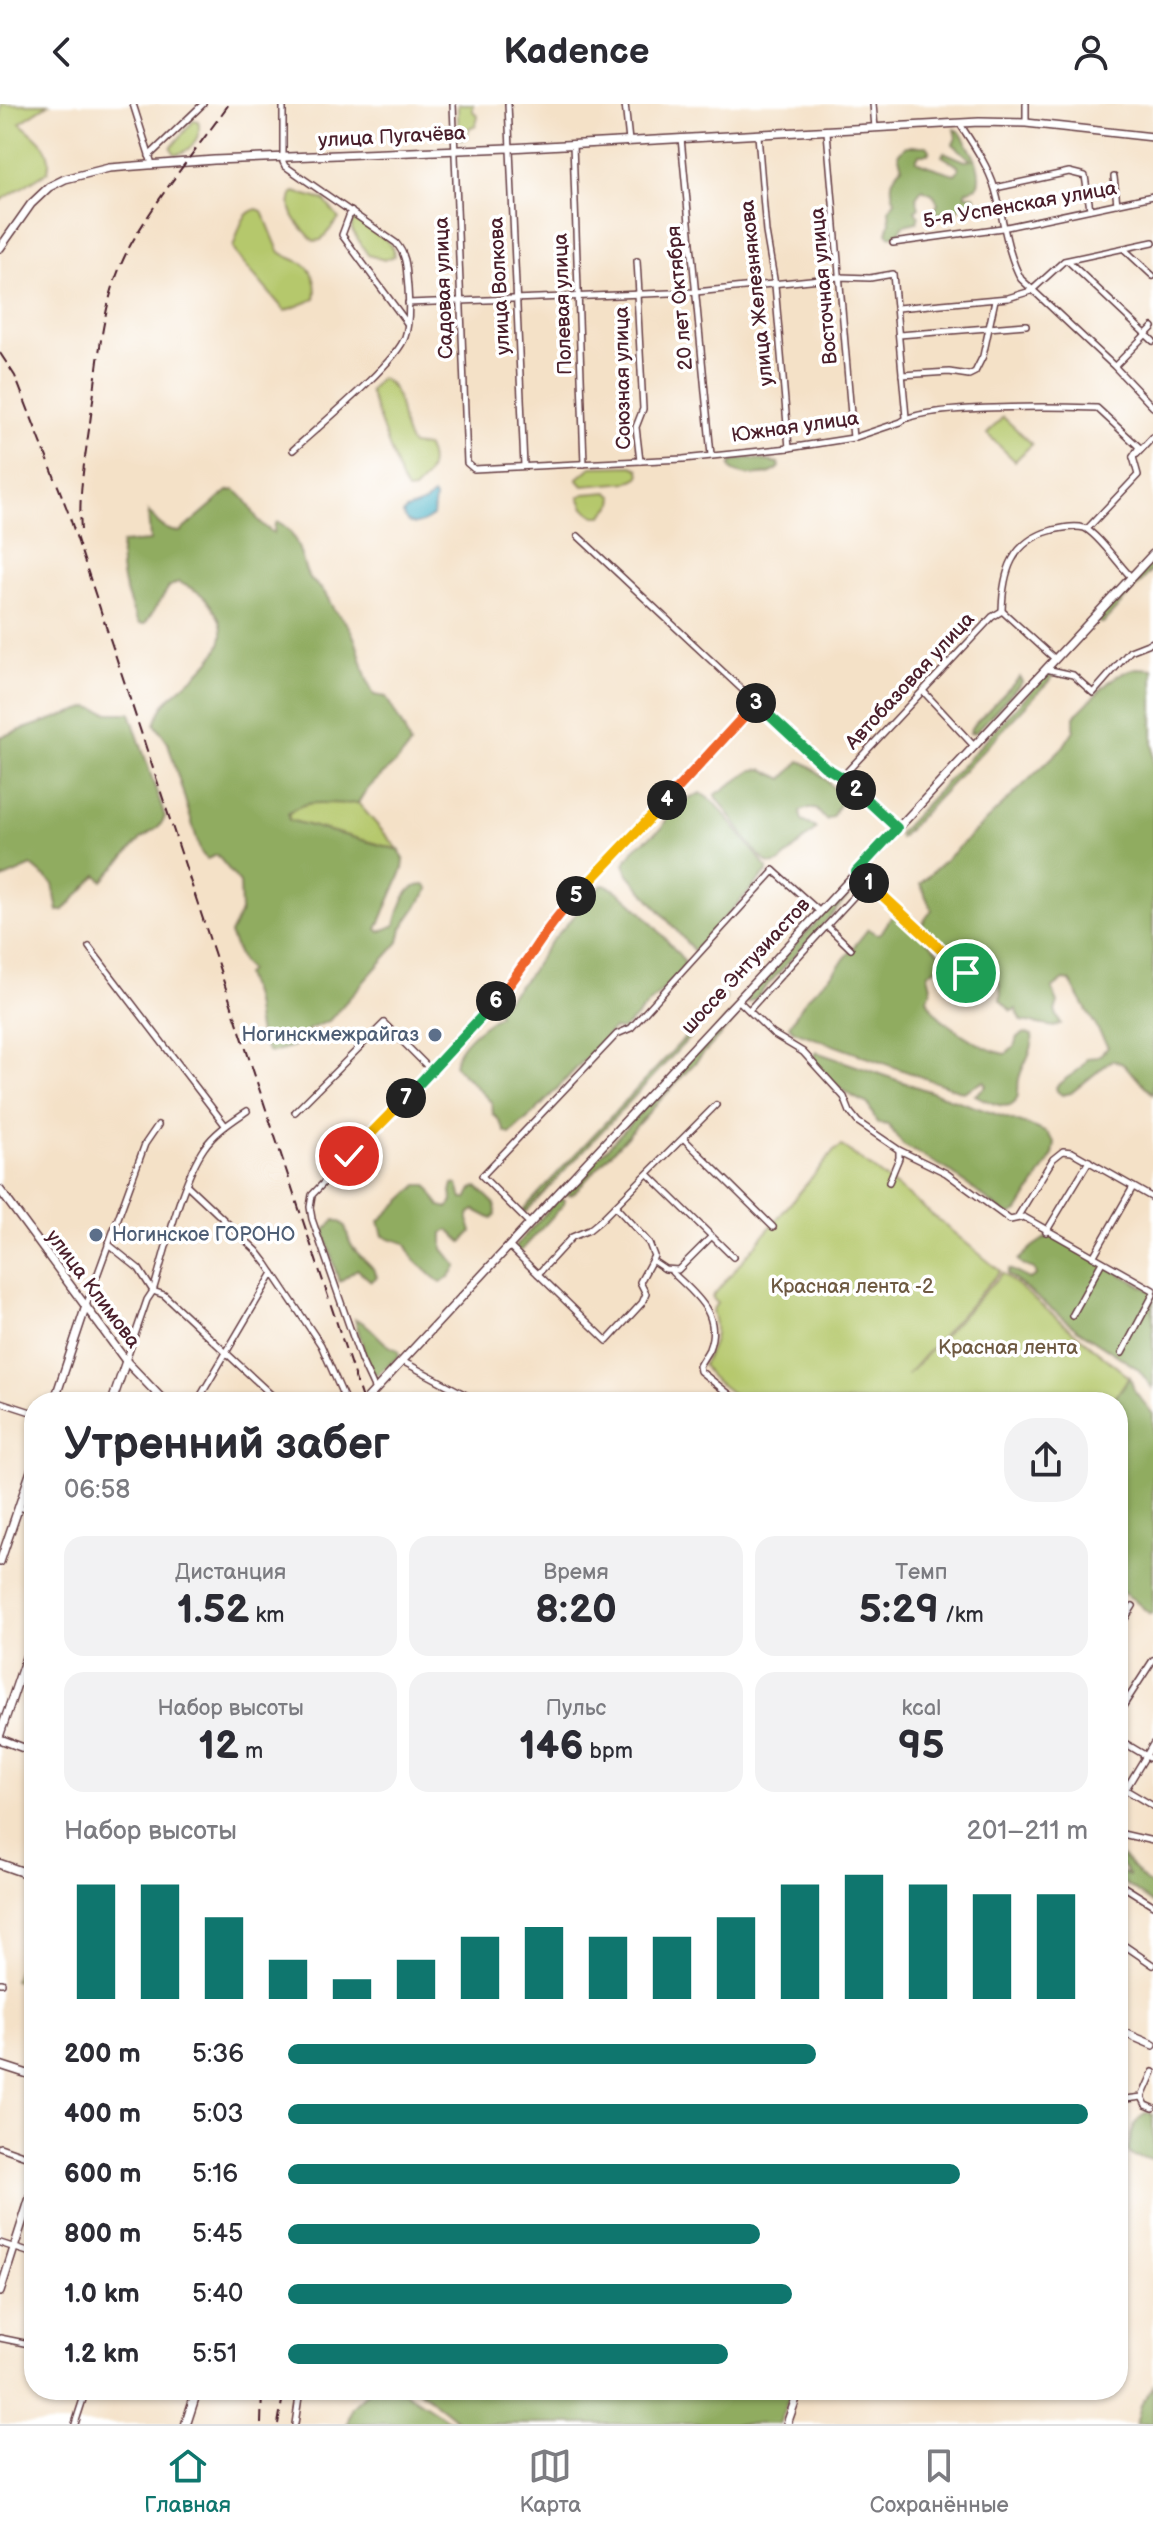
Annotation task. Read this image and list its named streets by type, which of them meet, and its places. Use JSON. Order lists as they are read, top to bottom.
{
  "streets": {
    "main road": ["улица Пугачёва", "шоссе Энтузиастов", "улица Климова"],
    "street": [
      "5-я Успенская улица",
      "улица Волкова",
      "Восточная улица",
      "Садовая улица",
      "улица Железнякова",
      "20 лет Октября",
      "Полевая улица",
      "Союзная улица",
      "Южная улица",
      "Автобазовая улица"
    ]
  },
  "crossings": [
    ["улица Пугачёва", "улица Волкова"],
    ["улица Пугачёва", "Восточная улица"],
    ["улица Пугачёва", "Садовая улица"],
    ["улица Пугачёва", "улица Железнякова"],
    ["улица Пугачёва", "20 лет Октября"],
    ["улица Пугачёва", "Полевая улица"],
    ["улица Волкова", "Южная улица"],
    ["Восточная улица", "Южная улица"],
    ["Садовая улица", "Южная улица"],
    ["улица Железнякова", "Южная улица"],
    ["20 лет Октября", "Южная улица"],
    ["Полевая улица", "Южная улица"],
    ["Союзная улица", "Южная улица"],
    ["Автобазовая улица", "шоссе Энтузиастов"]
  ],
  "parks": ["Красная лента -2", "Красная лента"],
  "places": ["Ногинскмежрайгаз", "Ногинское ГОРОНО"],
  "page": {
    "header": "Kadence",
    "pins": [
      "3",
      "2",
      "4",
      "1",
      "5",
      "6",
      "7"
    ],
    "heading": ["Утренний забег", "06:58"],
    "stats": [
      ["Дистанция", "1.52 km"],
      ["Время", "8:20"],
      ["Темп", "5:29 /km"],
      ["Набор высоты", "12 m"],
      ["Пульс", "146 bpm"],
      ["kcal", "95"]
    ],
    "chart": ["Набор высоты", "201–211 m"],
    "list": [
      {
        "name": "200 m",
        "note": "5:36"
      },
      {
        "name": "400 m",
        "note": "5:03"
      },
      {
        "name": "600 m",
        "note": "5:16"
      },
      {
        "name": "800 m",
        "note": "5:45"
      },
      {
        "name": "1.0 km",
        "note": "5:40"
      },
      {
        "name": "1.2 km",
        "note": "5:51"
      }
    ],
    "tabs": ["Главная", "Карта", "Сохранённые"]
  }
}
